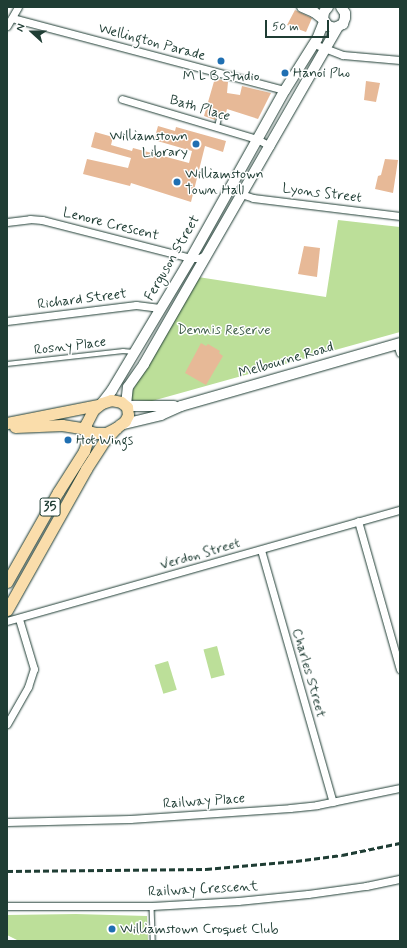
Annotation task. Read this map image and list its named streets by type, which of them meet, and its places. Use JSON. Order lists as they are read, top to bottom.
{
  "streets": {
    "main road": ["35"],
    "street": [
      "Wellington Parade",
      "Bath Place",
      "Lyons Street",
      "Lenore Crescent",
      "Ferguson Street",
      "Richard Street",
      "Melbourne Road",
      "Verdon Street",
      "Charles Street",
      "Railway Place",
      "Railway Crescent"
    ],
    "lane": ["Rosny Place"]
  },
  "crossings": [
    ["Wellington Parade", "Ferguson Street"],
    ["Bath Place", "Ferguson Street"],
    ["Lyons Street", "Ferguson Street"],
    ["Lenore Crescent", "Ferguson Street"],
    ["Ferguson Street", "Richard Street"],
    ["Ferguson Street", "Rosny Place"],
    ["Ferguson Street", "Melbourne Road"],
    ["Ferguson Street", "35"],
    ["Melbourne Road", "35"],
    ["Verdon Street", "Charles Street"],
    ["Charles Street", "Railway Place"]
  ],
  "parks": ["Dennis Reserve"],
  "places": [
    "M L B Studio",
    "Hanoi Pho",
    "Williamstown Library",
    "Williamstown Town Hall",
    "Hot Wings",
    "Williamstown Croquet Club"
  ],
  "scale_bar": "50 m",
  "north": "left"
}
